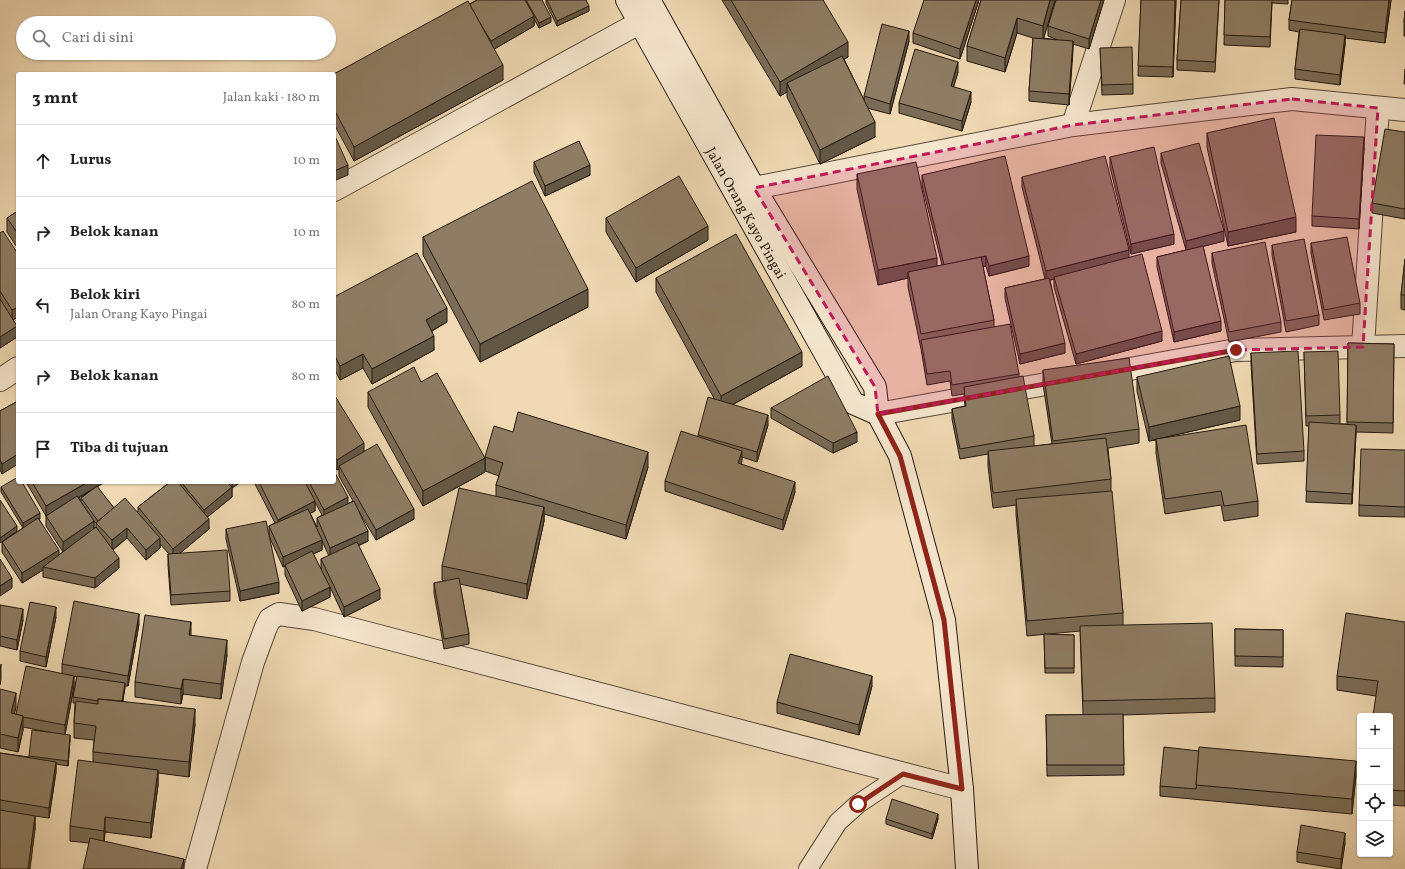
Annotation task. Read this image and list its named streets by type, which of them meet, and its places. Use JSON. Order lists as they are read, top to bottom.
{
  "streets": {
    "street": ["Jalan Orang Kayo Pingai"]
  },
  "page": {
    "search": "Cari di sini",
    "heading": ["3 mnt", "Jalan kaki · 180 m"],
    "list": [
      ["Lurus", "10 m"],
      ["Belok kanan", "10 m"],
      ["Belok kiri", "Jalan Orang Kayo Pingai", "80 m"],
      ["Belok kanan", "80 m"],
      "Tiba di tujuan"
    ],
    "map_buttons": ["+", "−"]
  }
}
